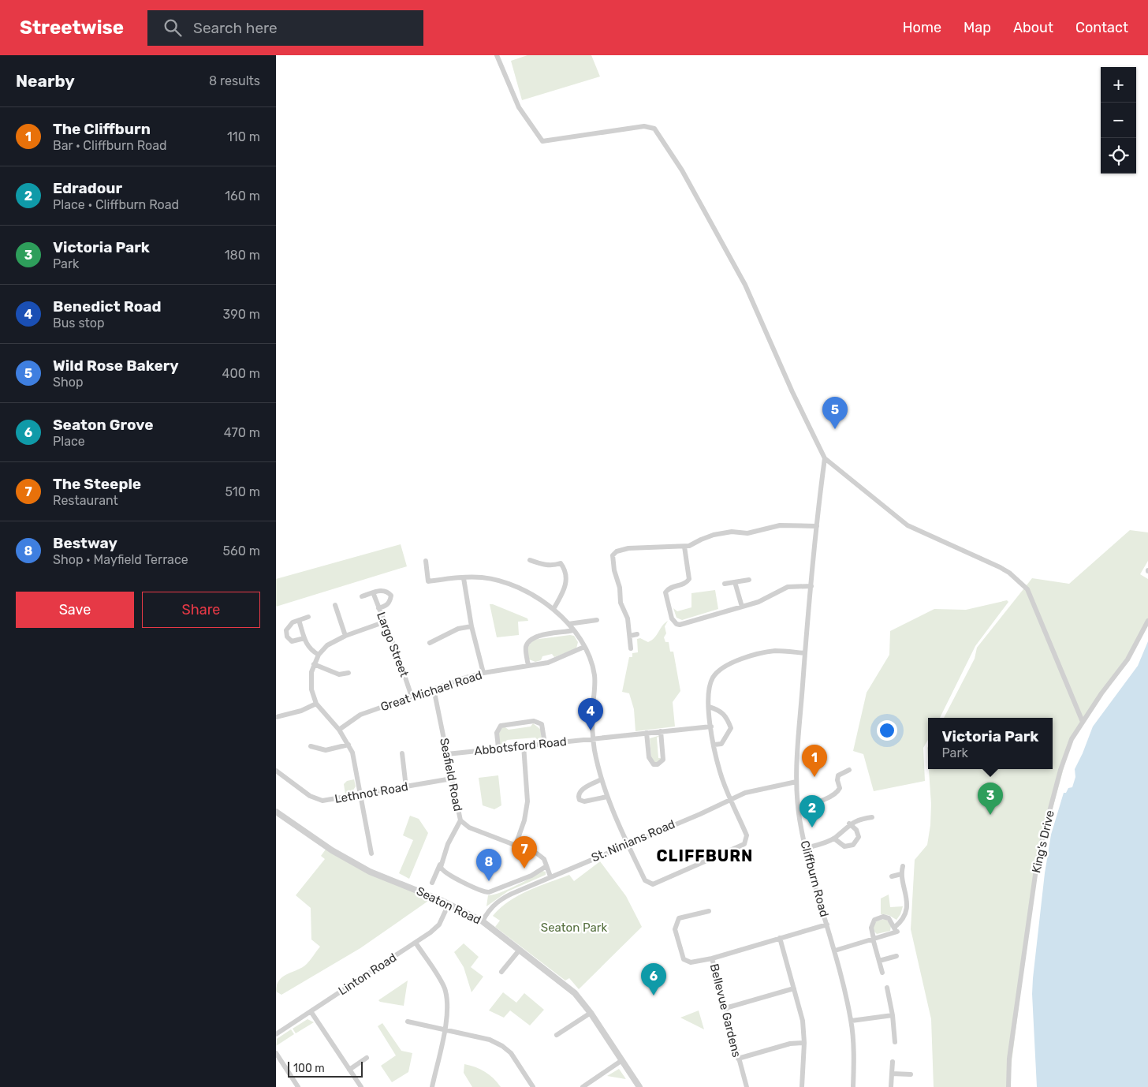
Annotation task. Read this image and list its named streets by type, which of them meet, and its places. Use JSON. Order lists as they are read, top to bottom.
{
  "streets": {
    "street": [
      "Largo Street",
      "Great Michael Road",
      "Abbotsford Road",
      "Seafield Road",
      "Lethnot Road",
      "St. Ninians Road",
      "King's Drive",
      "Cliffburn Road",
      "Seaton Road",
      "Linton Road",
      "Bellevue Gardens"
    ]
  },
  "crossings": [
    ["Largo Street", "Great Michael Road"],
    ["Great Michael Road", "Seafield Road"],
    ["Abbotsford Road", "Seafield Road"],
    ["Seafield Road", "Lethnot Road"],
    ["Seafield Road", "St. Ninians Road"],
    ["St. Ninians Road", "Cliffburn Road"],
    ["St. Ninians Road", "Seaton Road"],
    ["Cliffburn Road", "Bellevue Gardens"],
    ["Seaton Road", "Linton Road"]
  ],
  "districts": ["CLIFFBURN"],
  "parks": ["Seaton Park"],
  "scale_bar": "100 m",
  "page": {
    "header": "Streetwise",
    "search": "Search here",
    "nav": [
      "Home",
      "Map",
      "About",
      "Contact"
    ],
    "heading": ["Nearby", "8 results"],
    "map_buttons": ["+", "−"],
    "list": [
      {
        "mark": "1",
        "name": "The Cliffburn",
        "note": "Bar · Cliffburn Road",
        "value": "110 m"
      },
      {
        "mark": "2",
        "name": "Edradour",
        "note": "Place · Cliffburn Road",
        "value": "160 m"
      },
      {
        "mark": "3",
        "name": "Victoria Park",
        "note": "Park",
        "value": "180 m"
      },
      {
        "mark": "4",
        "name": "Benedict Road",
        "note": "Bus stop",
        "value": "390 m"
      },
      {
        "mark": "5",
        "name": "Wild Rose Bakery",
        "note": "Shop",
        "value": "400 m"
      },
      {
        "mark": "6",
        "name": "Seaton Grove",
        "note": "Place",
        "value": "470 m"
      },
      {
        "mark": "7",
        "name": "The Steeple",
        "note": "Restaurant",
        "value": "510 m"
      },
      {
        "mark": "8",
        "name": "Bestway",
        "note": "Shop · Mayfield Terrace",
        "value": "560 m"
      }
    ],
    "pins": [
      "5",
      "4",
      "1",
      "3",
      "2",
      "7",
      "8",
      "6"
    ],
    "buttons": ["Save", "Share"],
    "popup": ["Victoria Park", "Park"],
    "scale": "100 m"
  }
}
